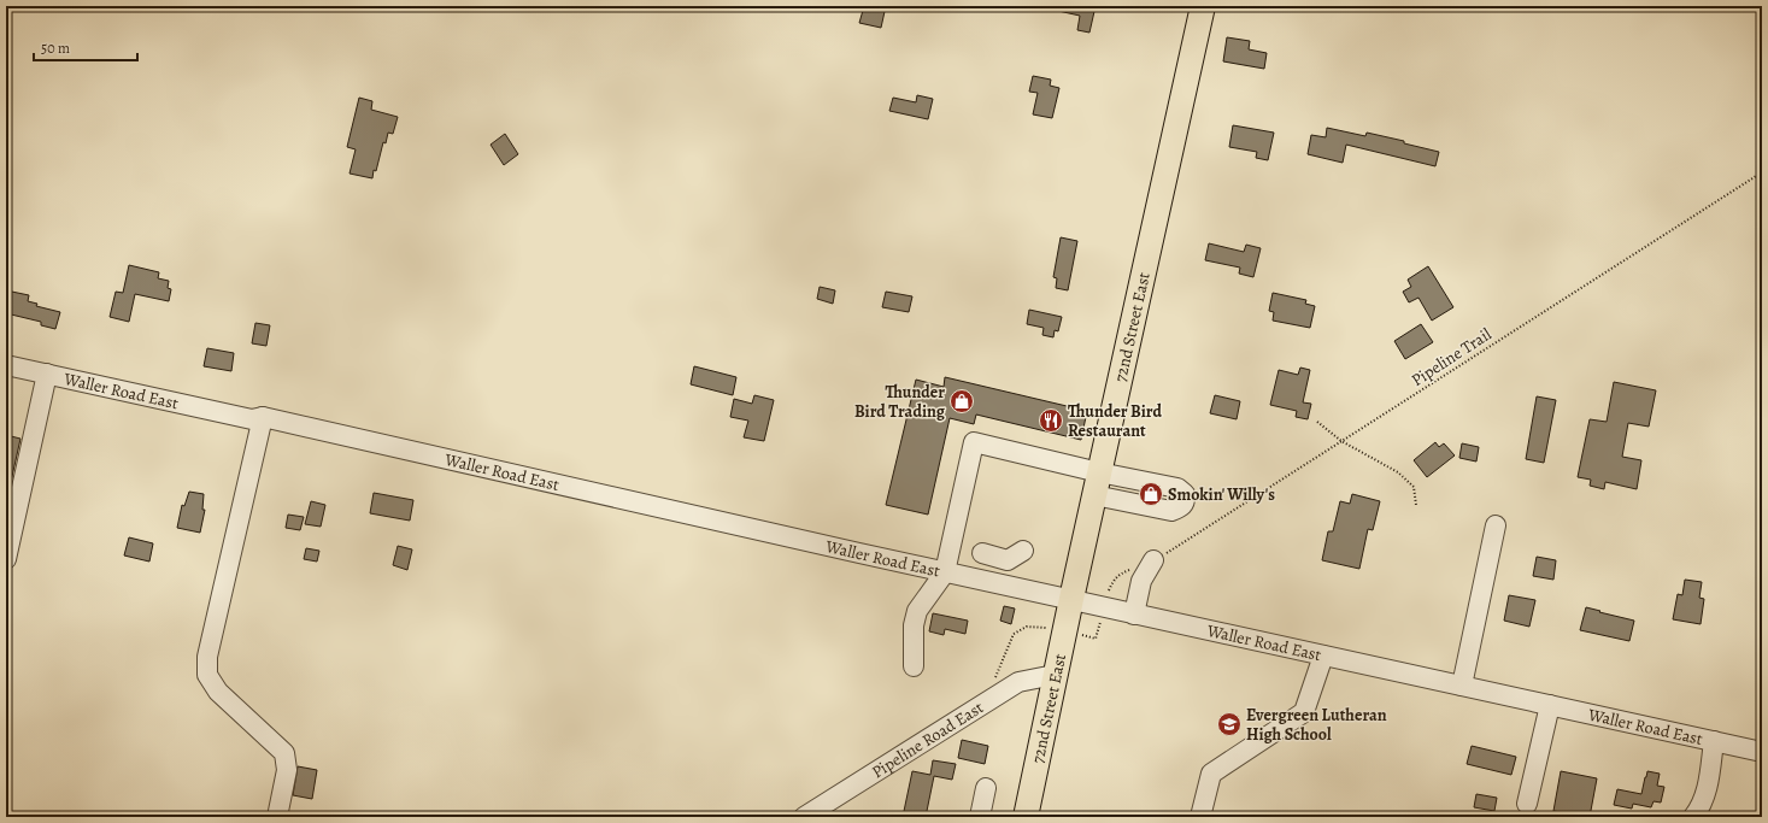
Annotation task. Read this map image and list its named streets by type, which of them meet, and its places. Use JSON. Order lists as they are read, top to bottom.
{
  "streets": {
    "main road": ["72nd Street East"],
    "street": ["Waller Road East", "Pipeline Road East"],
    "path": ["Pipeline Trail"]
  },
  "crossings": [
    ["72nd Street East", "Waller Road East"],
    ["72nd Street East", "Pipeline Road East"]
  ],
  "places": {
    "shop": ["Thunder Bird Trading", "Smokin' Willy's"],
    "restaurant": ["Thunder Bird Restaurant"],
    "school or university": ["Evergreen Lutheran High School"]
  },
  "scale_bar": "50 m"
}
